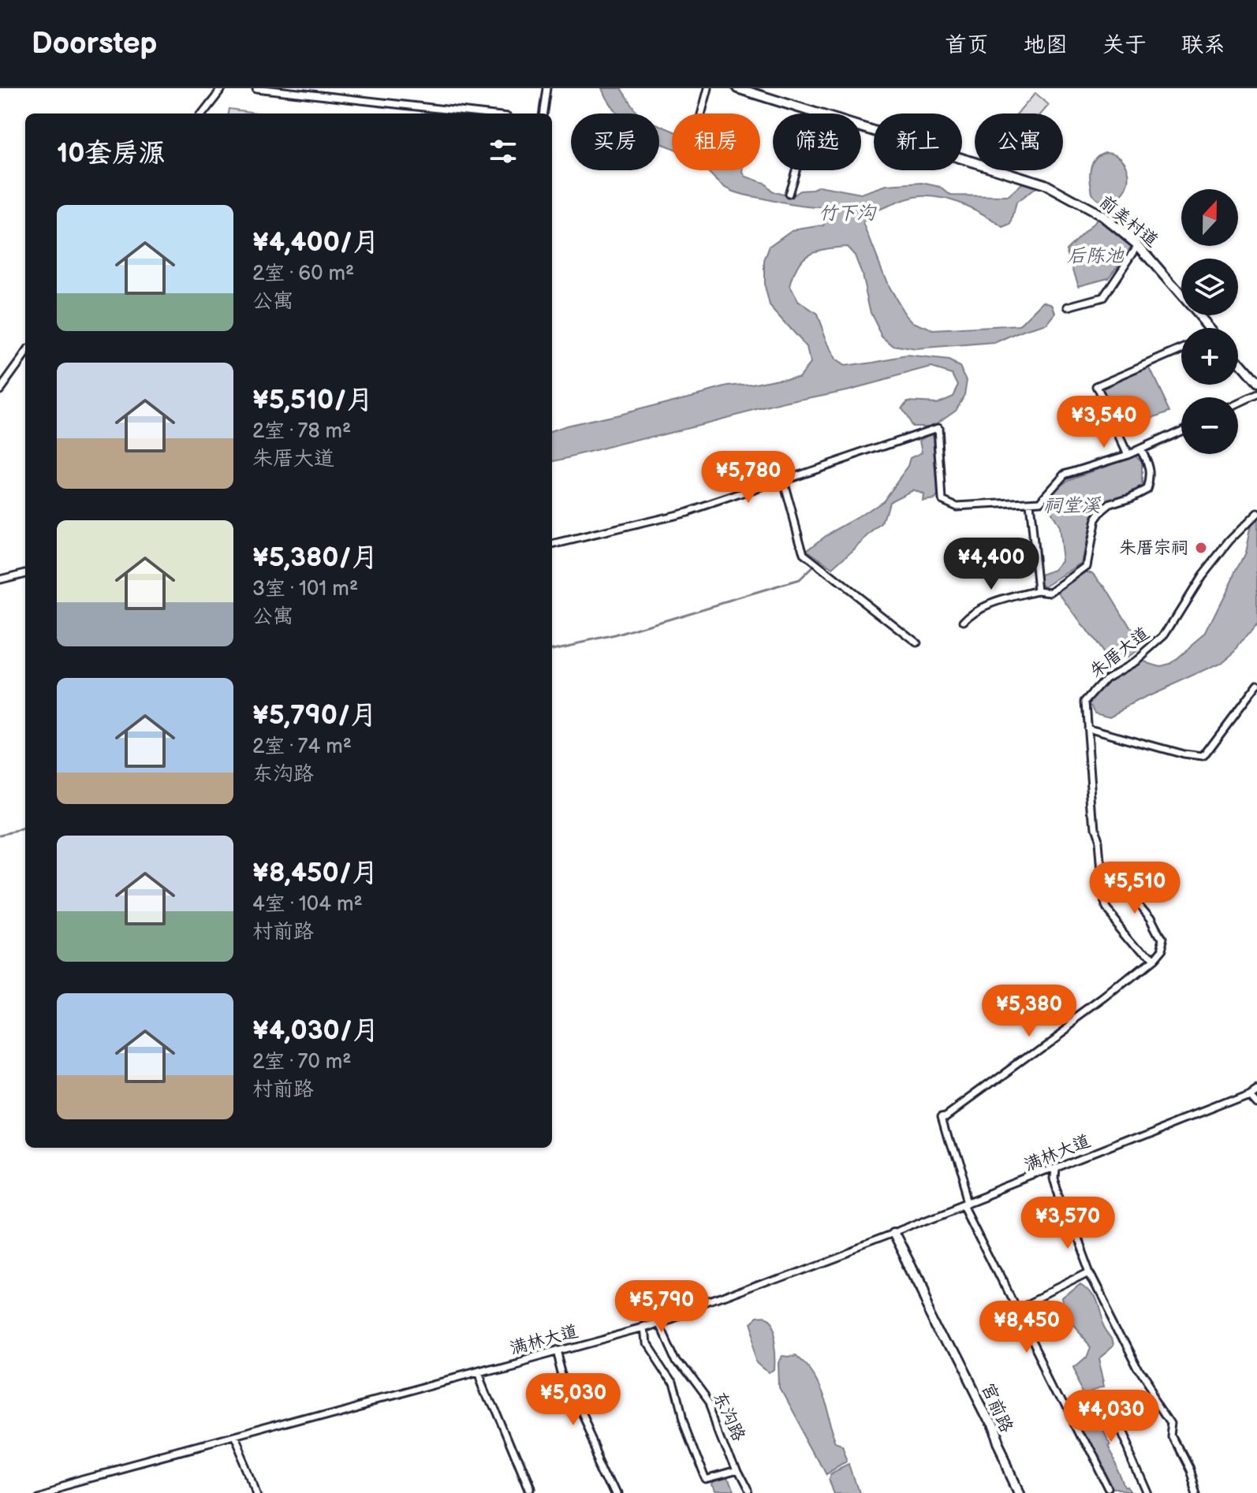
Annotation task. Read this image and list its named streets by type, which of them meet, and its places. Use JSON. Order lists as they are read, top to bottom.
{
  "streets": {
    "street": [
      "前美村道",
      "朱厝大道",
      "满林大道",
      "宫前路",
      "东沟路"
    ]
  },
  "crossings": [
    ["满林大道", "宫前路"],
    ["满林大道", "东沟路"]
  ],
  "water": ["竹下沟", "后陈池", "祠堂溪"],
  "places": ["朱厝宗祠"],
  "north": "top",
  "page": {
    "header": "Doorstep",
    "nav": [
      "首页",
      "地图",
      "关于",
      "联系"
    ],
    "chip": [
      "买房",
      "租房",
      "筛选",
      "新上",
      "公寓"
    ],
    "heading": "10套房源",
    "map_buttons": ["+", "−"],
    "list": [
      {
        "name": "¥4,400/月",
        "note": "2室 · 60 m² · 公寓"
      },
      {
        "name": "¥5,510/月",
        "note": "2室 · 78 m² · 朱厝大道"
      },
      {
        "name": "¥5,380/月",
        "note": "3室 · 101 m² · 公寓"
      },
      {
        "name": "¥5,790/月",
        "note": "2室 · 74 m² · 东沟路"
      },
      {
        "name": "¥8,450/月",
        "note": "4室 · 104 m² · 村前路"
      },
      {
        "name": "¥4,030/月",
        "note": "2室 · 70 m² · 村前路"
      }
    ],
    "price": [
      "¥3,540",
      "¥5,780",
      "¥4,400",
      "¥5,510",
      "¥5,380",
      "¥3,570",
      "¥5,790",
      "¥8,450",
      "¥5,030",
      "¥4,030"
    ]
  }
}
